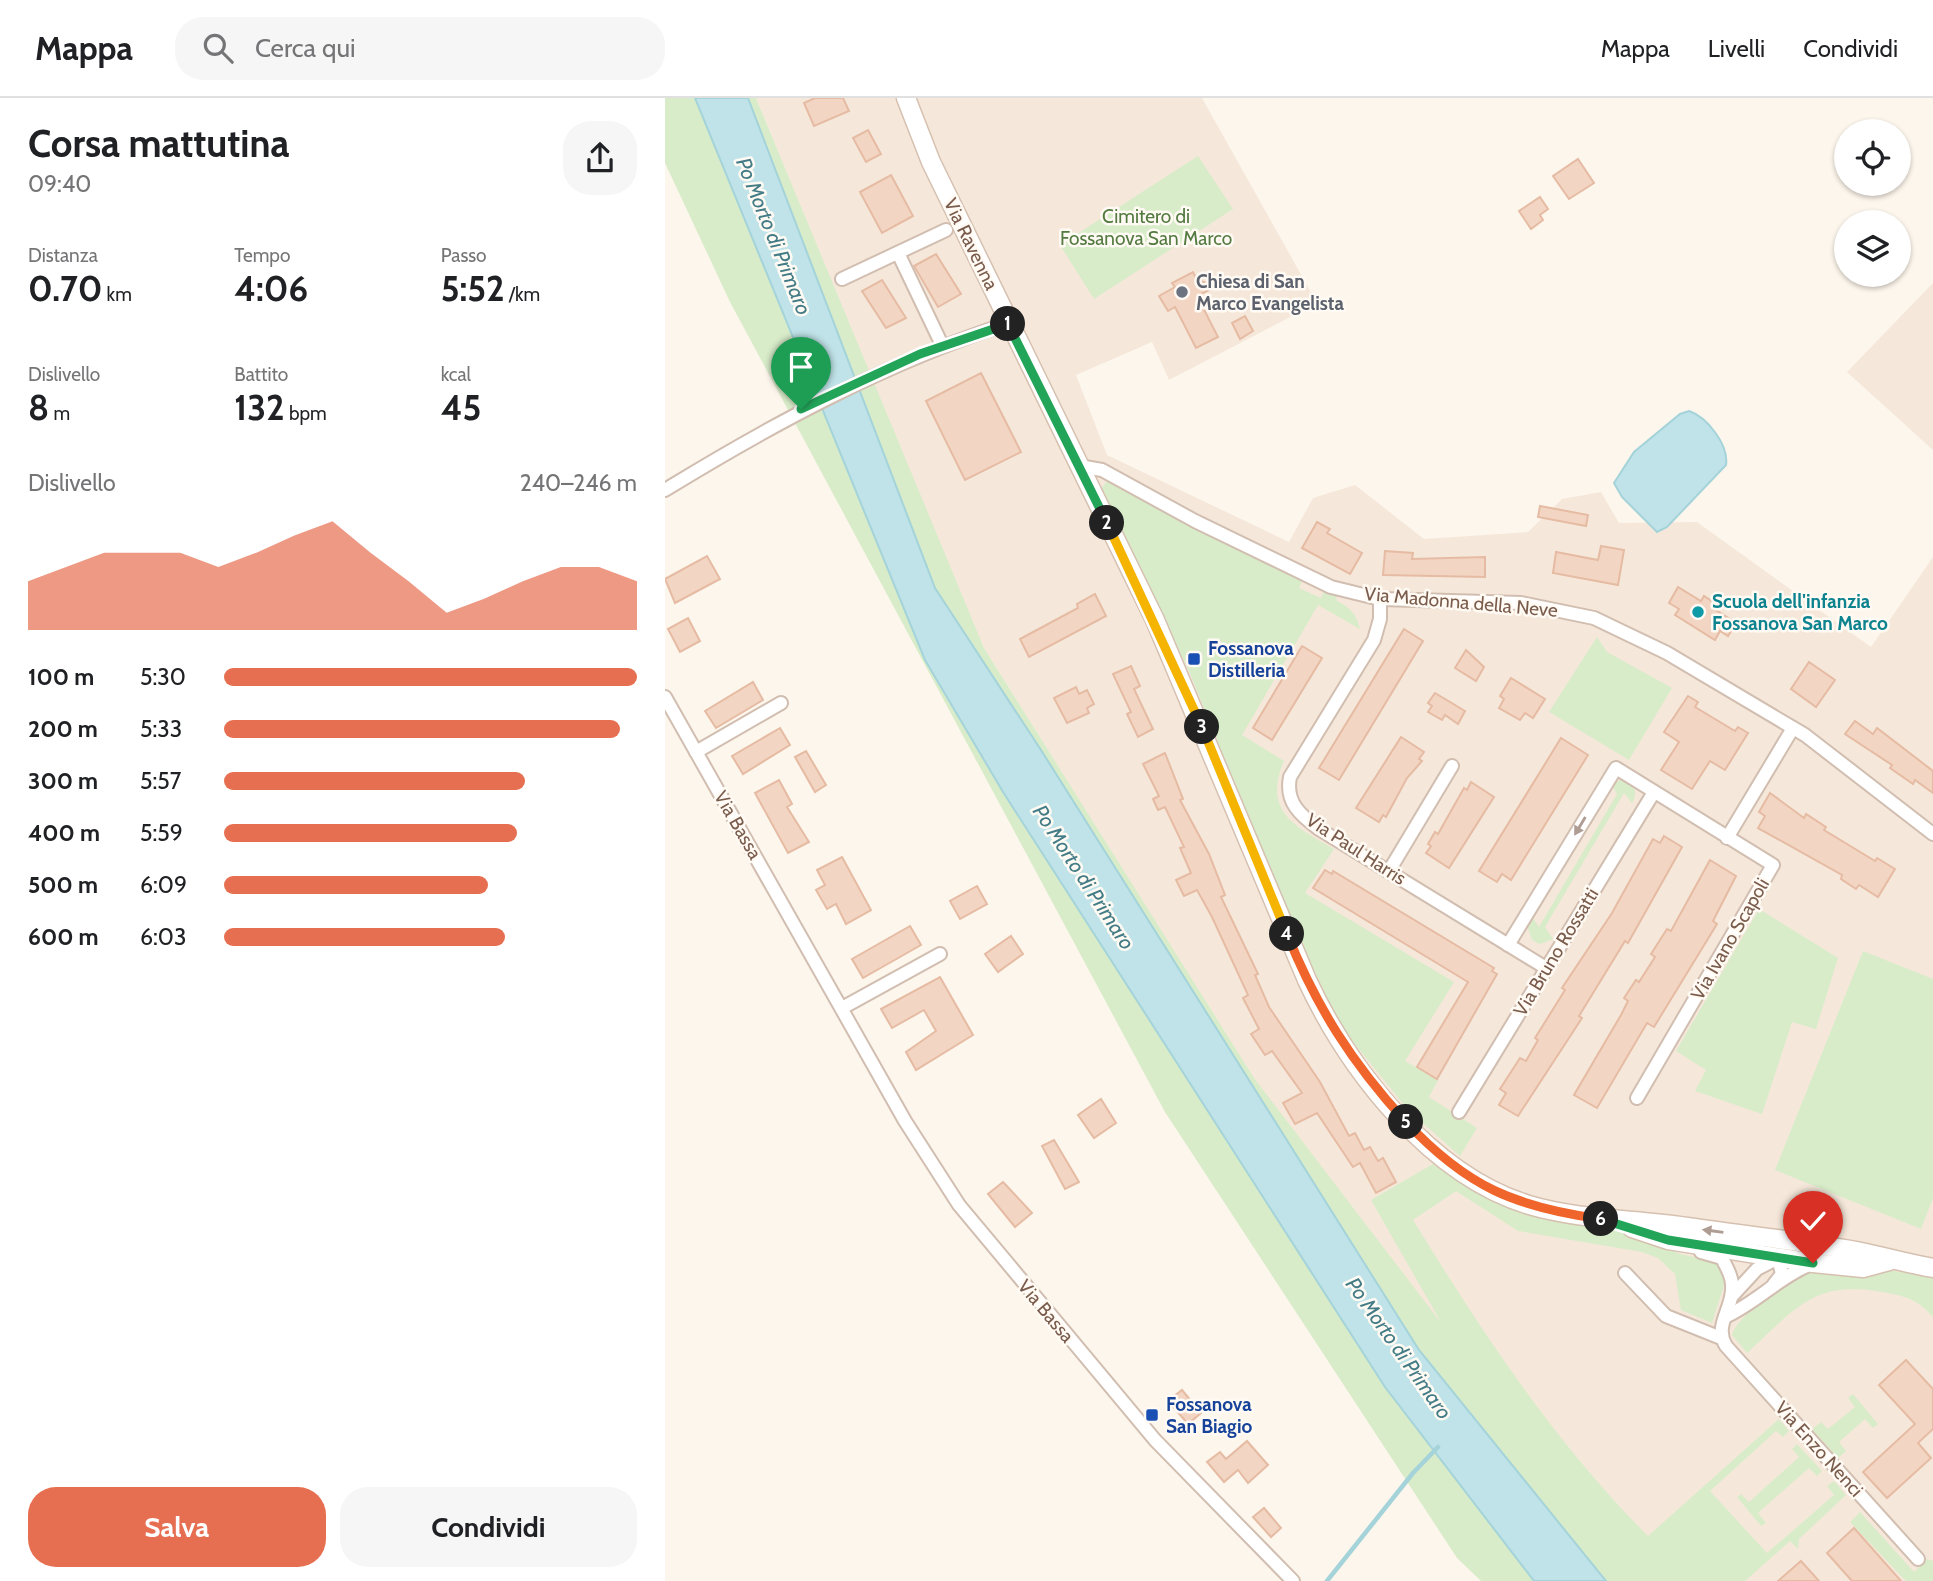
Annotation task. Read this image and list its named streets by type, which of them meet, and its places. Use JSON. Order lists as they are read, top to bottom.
{
  "streets": {
    "main road": ["Via Ravenna"],
    "street": [
      "Via Madonna della Neve",
      "Via Bassa",
      "Via Paul Harris",
      "Via Ivano Scapoli",
      "Via Bruno Rossatti",
      "Via Enzo Nenci"
    ]
  },
  "crossings": [
    ["Via Ravenna", "Via Madonna della Neve"],
    ["Via Madonna della Neve", "Via Paul Harris"],
    ["Via Paul Harris", "Via Bruno Rossatti"]
  ],
  "water": ["Po Morto di Primaro"],
  "parks": ["Cimitero di Fossanova San Marco"],
  "places": {
    "other": ["Chiesa di San Marco Evangelista", "Scuola dell'infanzia Fossanova San Marco"],
    "transit": ["Fossanova Distilleria", "Fossanova San Biagio"]
  },
  "page": {
    "header": "Mappa",
    "search": "Cerca qui",
    "nav": ["Mappa", "Livelli", "Condividi"],
    "heading": ["Corsa mattutina", "09:40"],
    "stats": [
      ["Distanza", "0.70 km"],
      ["Tempo", "4:06"],
      ["Passo", "5:52 /km"],
      ["Dislivello", "8 m"],
      ["Battito", "132 bpm"],
      ["kcal", "45"]
    ],
    "pins": [
      "1",
      "2",
      "3",
      "4",
      "5",
      "6"
    ],
    "chart": ["Dislivello", "240–246 m"],
    "list": [
      {
        "name": "100 m",
        "note": "5:30"
      },
      {
        "name": "200 m",
        "note": "5:33"
      },
      {
        "name": "300 m",
        "note": "5:57"
      },
      {
        "name": "400 m",
        "note": "5:59"
      },
      {
        "name": "500 m",
        "note": "6:09"
      },
      {
        "name": "600 m",
        "note": "6:03"
      }
    ],
    "buttons": ["Salva", "Condividi"]
  }
}
